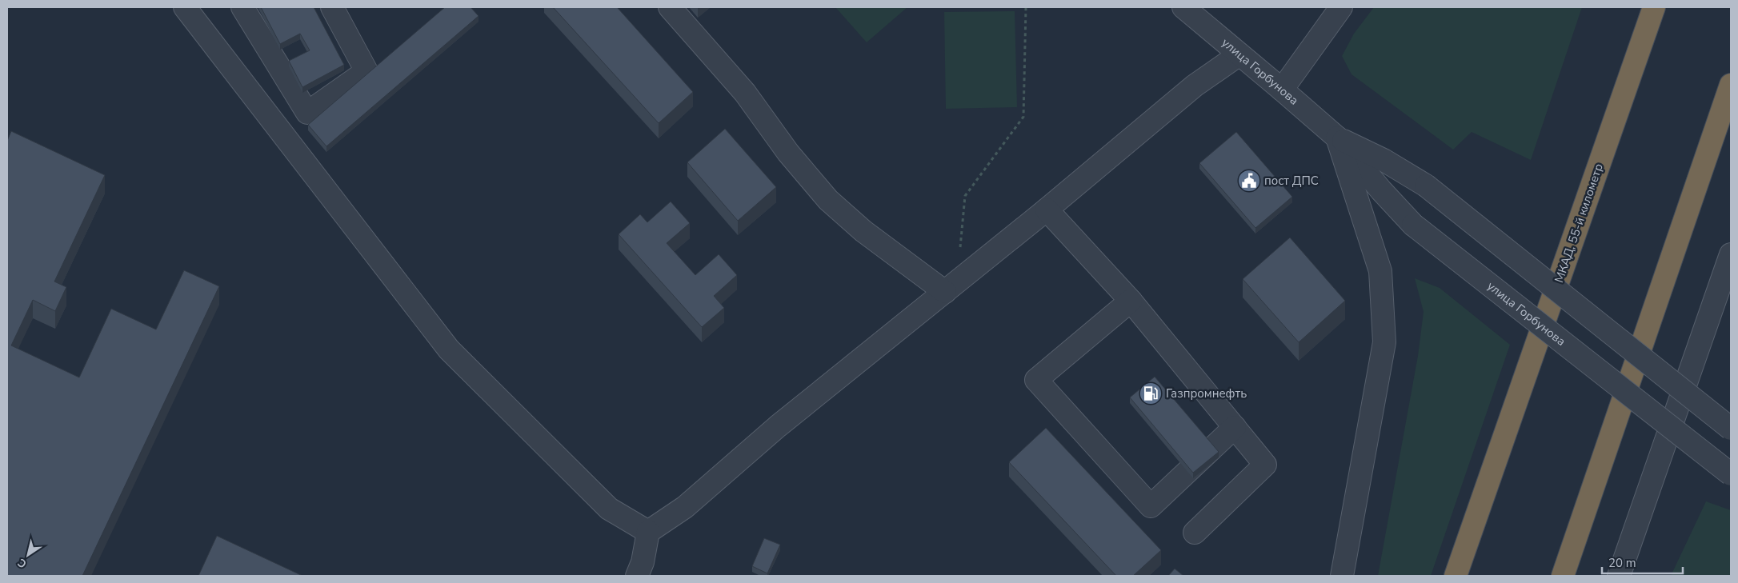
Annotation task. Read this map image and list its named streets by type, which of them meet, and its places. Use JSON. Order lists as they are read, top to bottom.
{
  "streets": {
    "highway": ["МКАД, 55-й километр"],
    "street": ["улица Горбунова"]
  },
  "places": {
    "public building": ["пост ДПС"],
    "fuel station": ["Газпромнефть"]
  },
  "scale_bar": "20 m",
  "north": "bottom left"
}
